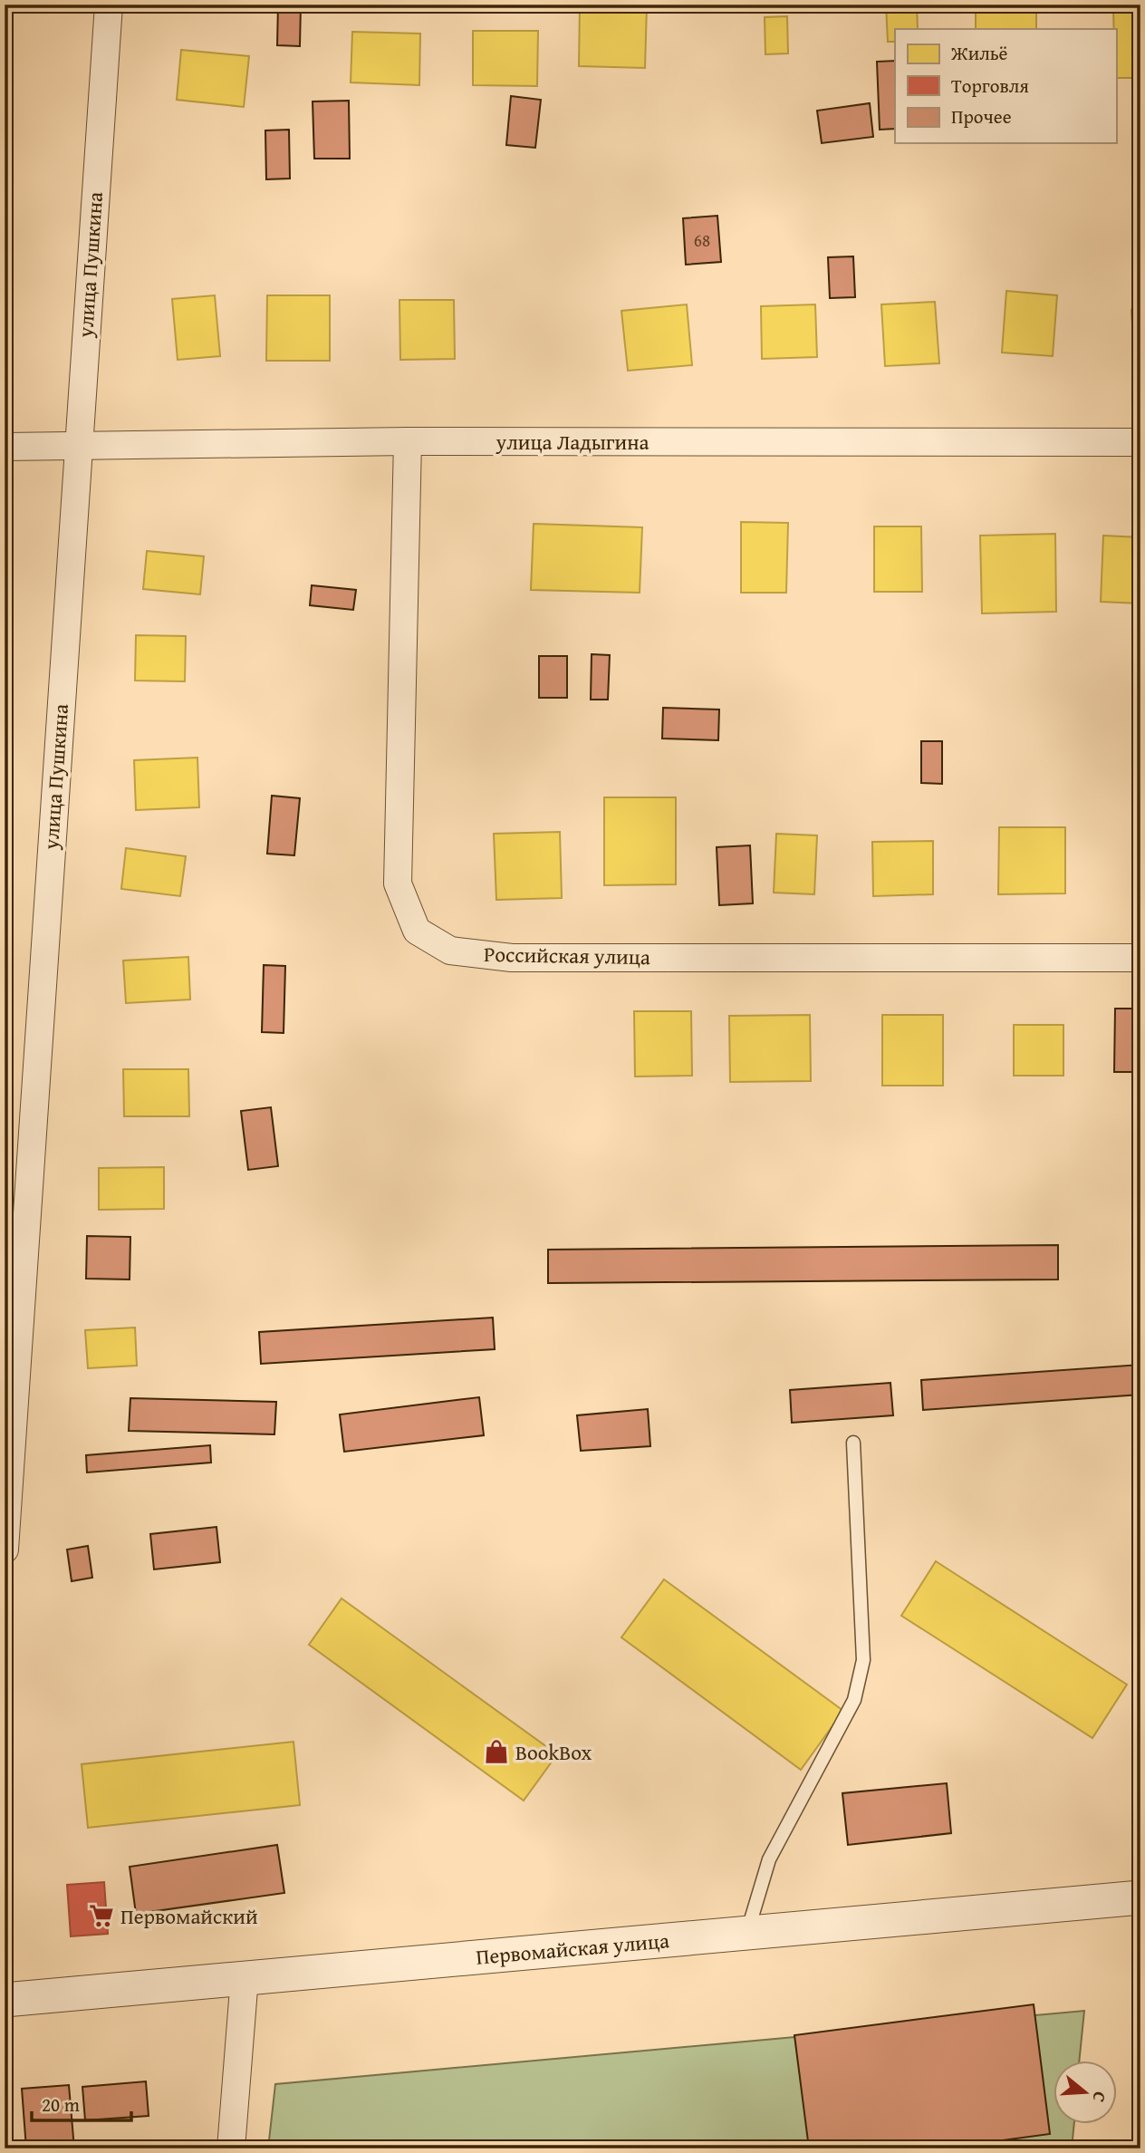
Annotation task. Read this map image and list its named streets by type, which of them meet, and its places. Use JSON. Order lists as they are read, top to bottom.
{
  "streets": {
    "street": [
      "улица Пушкина",
      "улица Ладыгина",
      "Российская улица",
      "Первомайская улица"
    ]
  },
  "crossings": [
    ["улица Пушкина", "улица Ладыгина"],
    ["улица Ладыгина", "Российская улица"]
  ],
  "places": {
    "shop": ["BookBox"],
    "supermarket": ["Первомайский"]
  },
  "house_numbers": ["68"],
  "legend": ["Жильё", "Торговля", "Прочее"],
  "scale_bar": "20 m",
  "north": "right"
}
